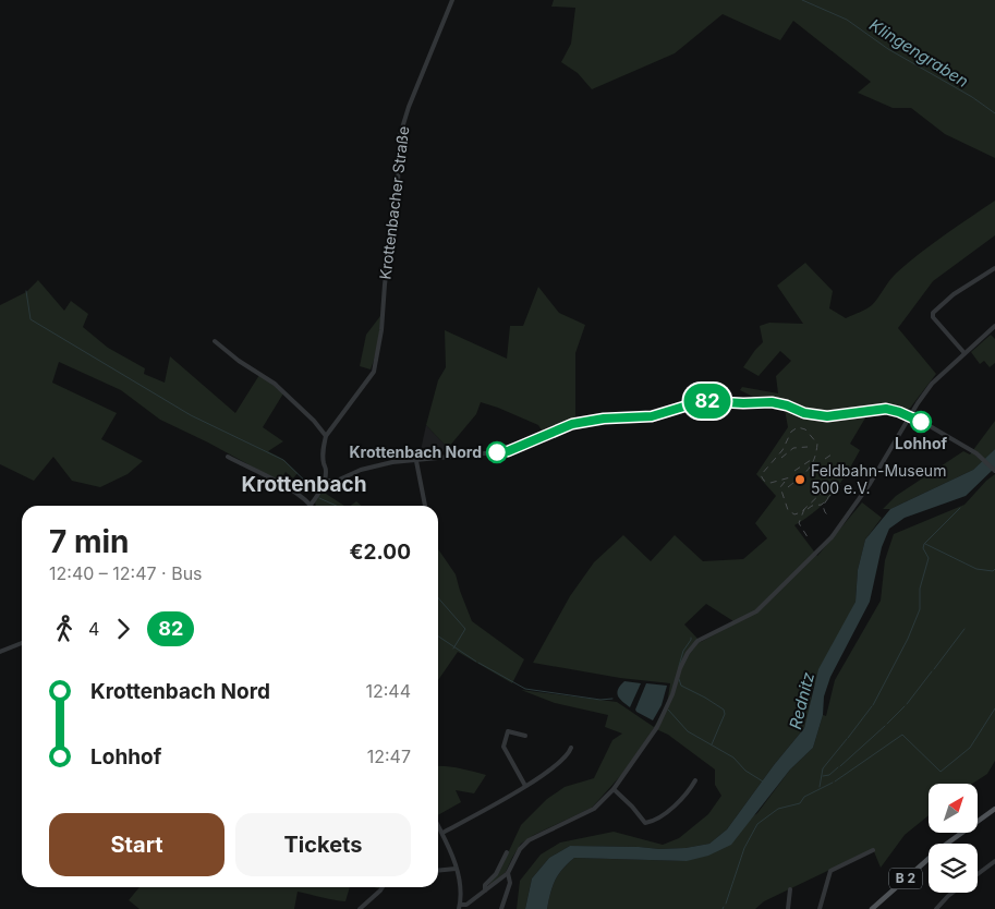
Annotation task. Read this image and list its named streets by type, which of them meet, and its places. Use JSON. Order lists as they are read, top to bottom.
{
  "streets": {
    "main road": ["B 2"],
    "street": ["Krottenbacher Straße"]
  },
  "districts": ["Krottenbach"],
  "water": ["Klingengraben", "Rednitz"],
  "places": ["Lohhof", "Krottenbach Nord", "Feldbahn-Museum 500 e.V."],
  "lines": ["bus line 82"],
  "north": "top right",
  "page": {
    "on_map": "82",
    "heading": ["7 min", "12:40 – 12:47 · Bus", "€2.00"],
    "legs": ["4", "82"],
    "list": [
      {
        "name": "Krottenbach Nord",
        "value": "12:44"
      },
      {
        "name": "Lohhof",
        "value": "12:47"
      }
    ],
    "buttons": ["Start", "Tickets"]
  }
}
